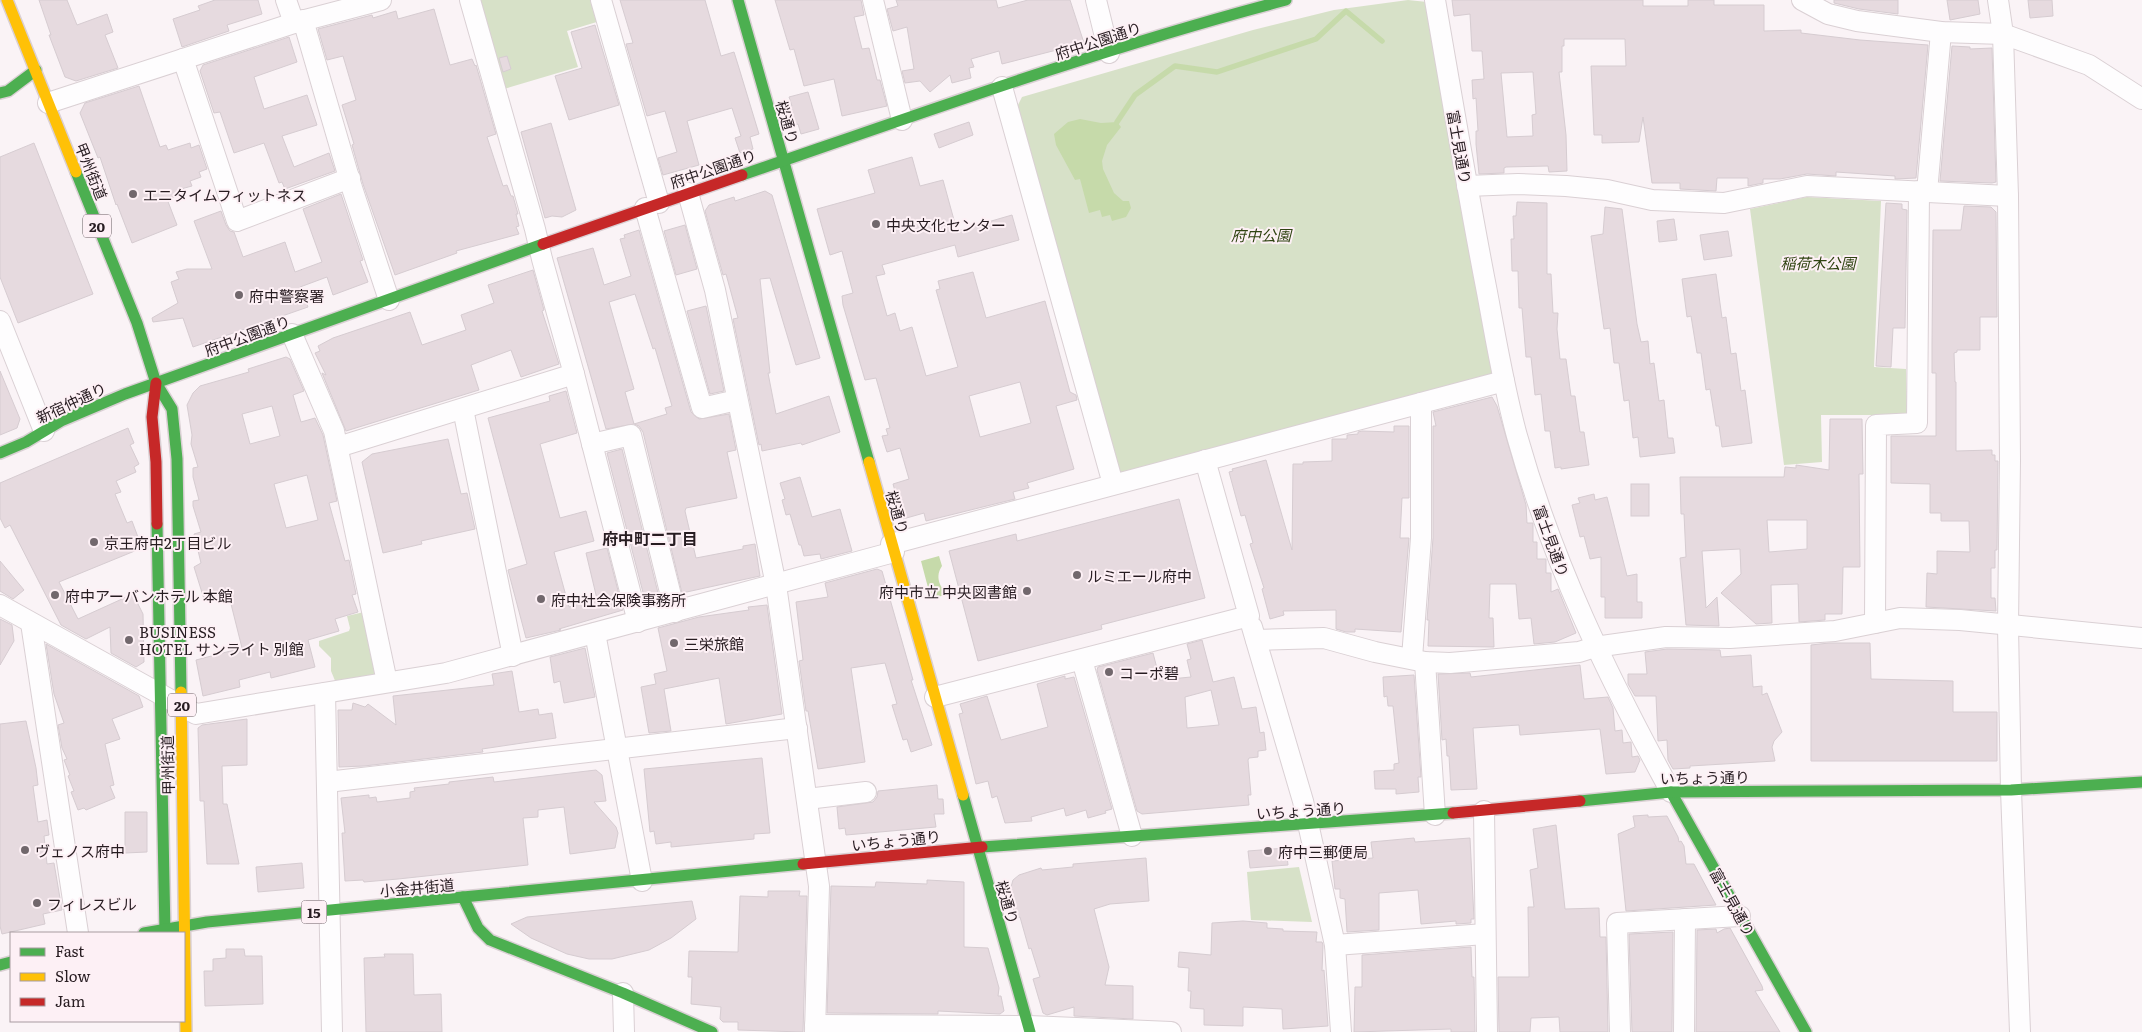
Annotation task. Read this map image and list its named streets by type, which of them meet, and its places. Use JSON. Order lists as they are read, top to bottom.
{
  "streets": {
    "main road": [
      "府中公園通り",
      "桜通り",
      "富士見通り",
      "甲州街道",
      "20",
      "新宿仲通り",
      "いちょう通り",
      "小金井街道",
      "15"
    ]
  },
  "crossings": [
    ["府中公園通り", "桜通り"],
    ["府中公園通り", "甲州街道"],
    ["府中公園通り", "新宿仲通り"],
    ["桜通り", "いちょう通り"],
    ["富士見通り", "いちょう通り"],
    ["甲州街道", "新宿仲通り"],
    ["甲州街道", "小金井街道"],
    ["いちょう通り", "小金井街道"]
  ],
  "districts": ["府中町二丁目"],
  "parks": ["府中公園", "稲荷木公園"],
  "places": [
    "エニタイムフィットネス",
    "中央文化センター",
    "府中警察署",
    "京王府中2丁目ビル",
    "ルミエール府中",
    "府中市立 中央図書館",
    "府中アーバンホテル 本館",
    "府中社会保険事務所",
    "BUSINESS HOTEL サンライト 別館",
    "三栄旅館",
    "コーポ碧",
    "ヴェノス府中",
    "府中三郵便局",
    "フィレスビル"
  ],
  "legend": ["Fast", "Slow", "Jam"]
}
